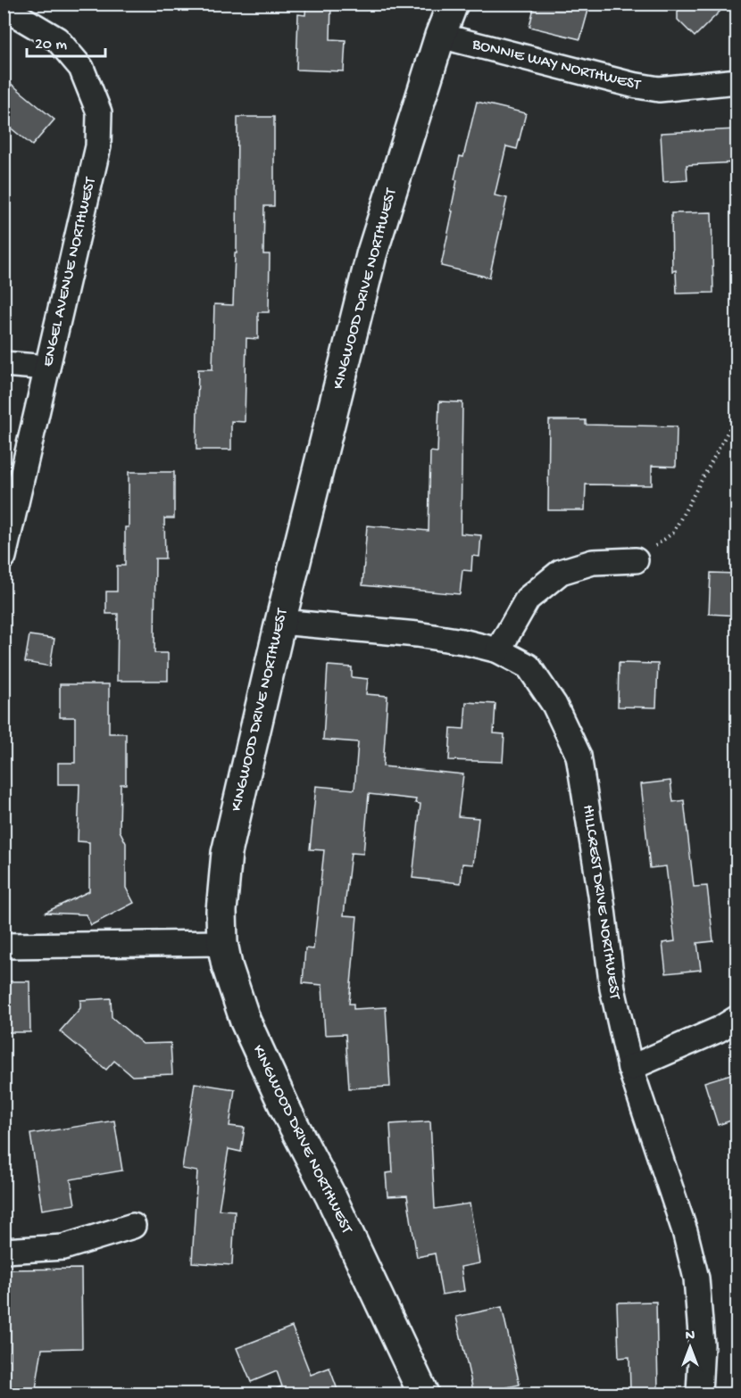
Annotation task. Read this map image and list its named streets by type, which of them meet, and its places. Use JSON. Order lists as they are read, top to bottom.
{
  "streets": {
    "street": [
      "BONNIE WAY NORTHWEST",
      "ENGEL AVENUE NORTHWEST",
      "KINGWOOD DRIVE NORTHWEST",
      "HILLCREST DRIVE NORTHWEST"
    ]
  },
  "crossings": [
    ["BONNIE WAY NORTHWEST", "KINGWOOD DRIVE NORTHWEST"],
    ["KINGWOOD DRIVE NORTHWEST", "HILLCREST DRIVE NORTHWEST"]
  ],
  "scale_bar": "20 m",
  "north": "top"
}
